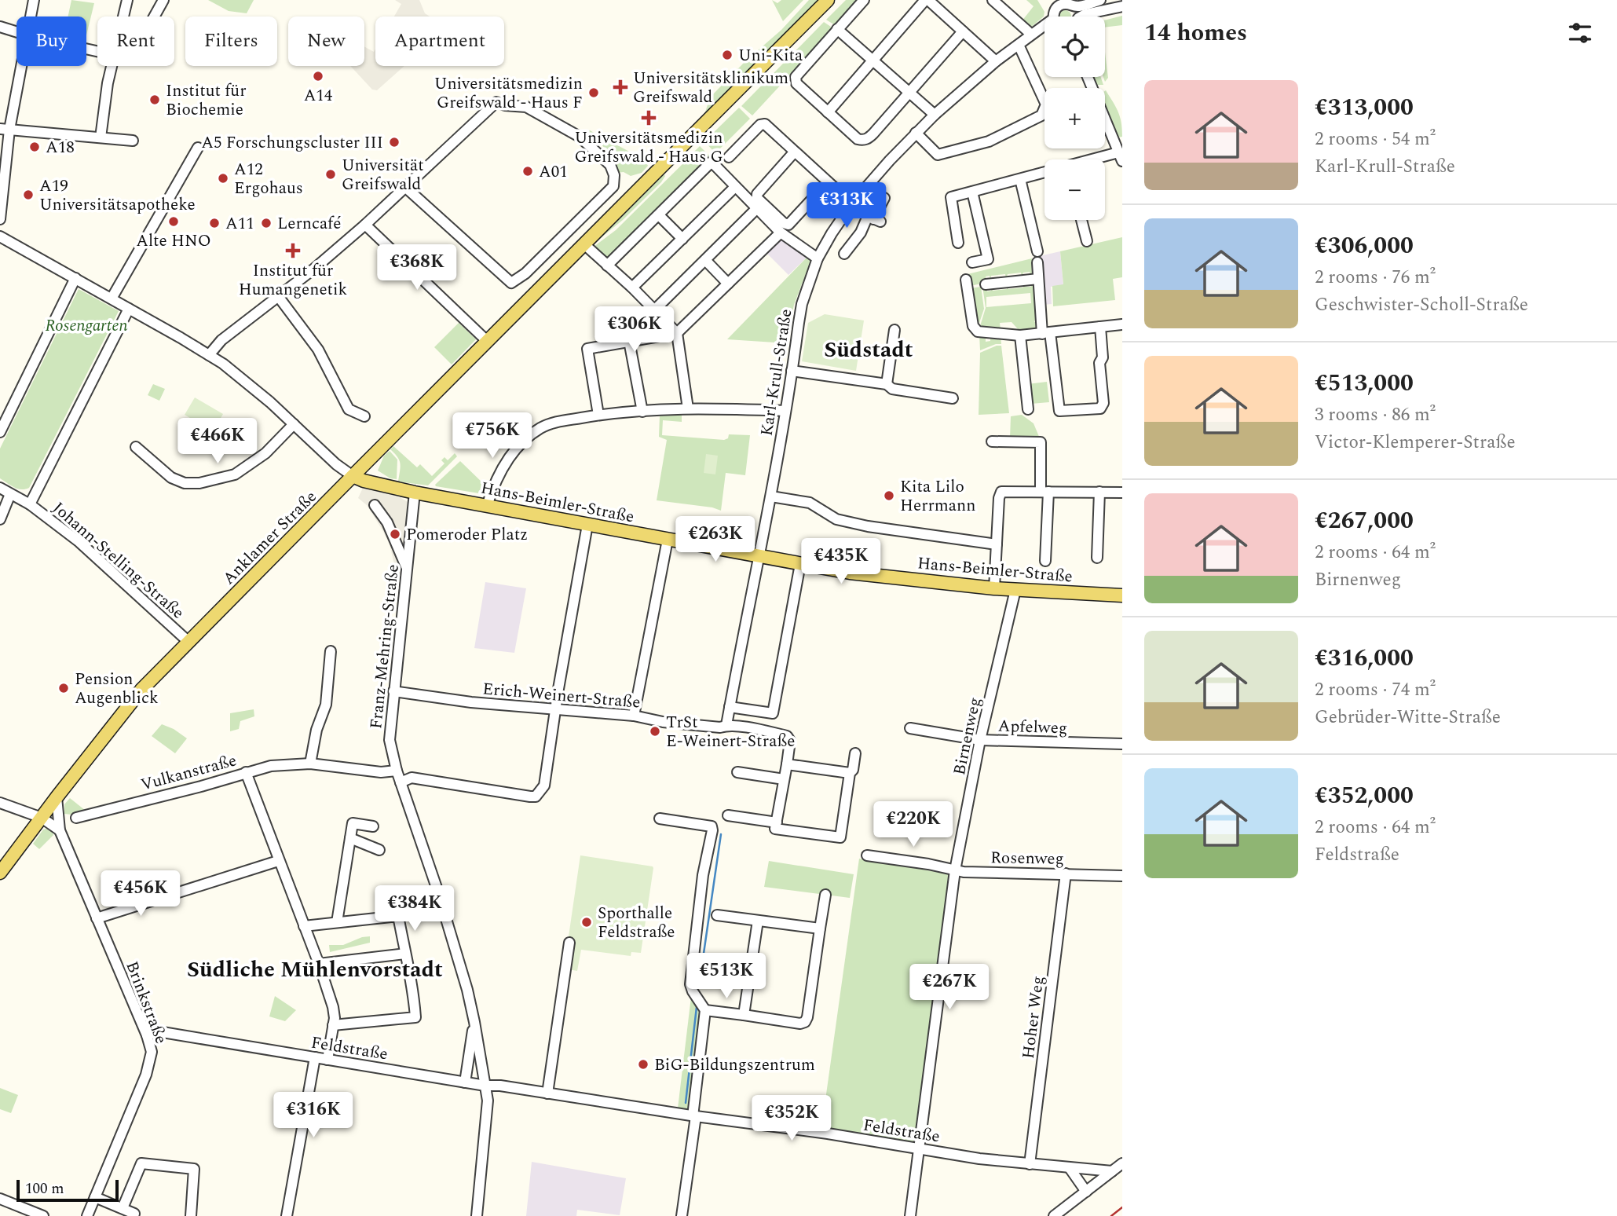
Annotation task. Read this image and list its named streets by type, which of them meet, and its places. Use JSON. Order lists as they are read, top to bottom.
{
  "streets": {
    "main road": ["Hans-Beimler-Straße", "Anklamer Straße"],
    "street": [
      "Karl-Krull-Straße",
      "Johann-Stelling-Straße",
      "Franz-Mehring-Straße",
      "Erich-Weinert-Straße",
      "Apfelweg",
      "Birnenweg",
      "Vulkanstraße",
      "Rosenweg",
      "Brinkstraße",
      "Hoher Weg",
      "Feldstraße"
    ]
  },
  "crossings": [
    ["Karl-Krull-Straße", "Hans-Beimler-Straße"],
    ["Hans-Beimler-Straße", "Anklamer Straße"],
    ["Hans-Beimler-Straße", "Franz-Mehring-Straße"],
    ["Hans-Beimler-Straße", "Birnenweg"],
    ["Anklamer Straße", "Johann-Stelling-Straße"],
    ["Anklamer Straße", "Brinkstraße"],
    ["Franz-Mehring-Straße", "Erich-Weinert-Straße"],
    ["Franz-Mehring-Straße", "Vulkanstraße"],
    ["Franz-Mehring-Straße", "Feldstraße"],
    ["Apfelweg", "Birnenweg"],
    ["Birnenweg", "Rosenweg"],
    ["Birnenweg", "Feldstraße"],
    ["Rosenweg", "Hoher Weg"],
    ["Brinkstraße", "Feldstraße"],
    ["Hoher Weg", "Feldstraße"]
  ],
  "districts": ["Südstadt", "Südliche Mühlenvorstadt"],
  "parks": ["Rosengarten"],
  "places": {
    "other": [
      "Uni-Kita",
      "A14",
      "Universitätsmedizin Greifswald - Haus F",
      "Institut für Biochemie",
      "A5 Forschungscluster III",
      "A18",
      "A01",
      "Universität Greifswald",
      "A12 Ergohaus",
      "A19 Universitätsapotheke",
      "Alte HNO",
      "A11",
      "Lerncafé",
      "Kita Lilo Herrmann",
      "Pomeroder Platz",
      "Pension Augenblick",
      "TrSt E-Weinert-Straße",
      "Sporthalle Feldstraße",
      "BiG-Bildungszentrum"
    ],
    "health": ["Universitätsklinikum Greifswald", "Universitätsmedizin Greifswald - Haus G", "Institut für Humangenetik"]
  },
  "scale_bar": "100 m",
  "page": {
    "heading": "14 homes",
    "map_buttons": ["+", "−"],
    "chip": [
      "Buy",
      "Rent",
      "Filters",
      "New",
      "Apartment"
    ],
    "list": [
      {
        "name": "€313,000",
        "note": "2 rooms · 54 m² · Karl-Krull-Straße"
      },
      {
        "name": "€306,000",
        "note": "2 rooms · 76 m² · Geschwister-Scholl-Straße"
      },
      {
        "name": "€513,000",
        "note": "3 rooms · 86 m² · Victor-Klemperer-Straße"
      },
      {
        "name": "€267,000",
        "note": "2 rooms · 64 m² · Birnenweg"
      },
      {
        "name": "€316,000",
        "note": "2 rooms · 74 m² · Gebrüder-Witte-Straße"
      },
      {
        "name": "€352,000",
        "note": "2 rooms · 64 m² · Feldstraße"
      }
    ],
    "price": [
      "€313K",
      "€368K",
      "€306K",
      "€756K",
      "€466K",
      "€263K",
      "€435K",
      "€220K",
      "€456K",
      "€384K",
      "€513K",
      "€267K",
      "€316K",
      "€352K"
    ],
    "scale": "100 m"
  }
}
